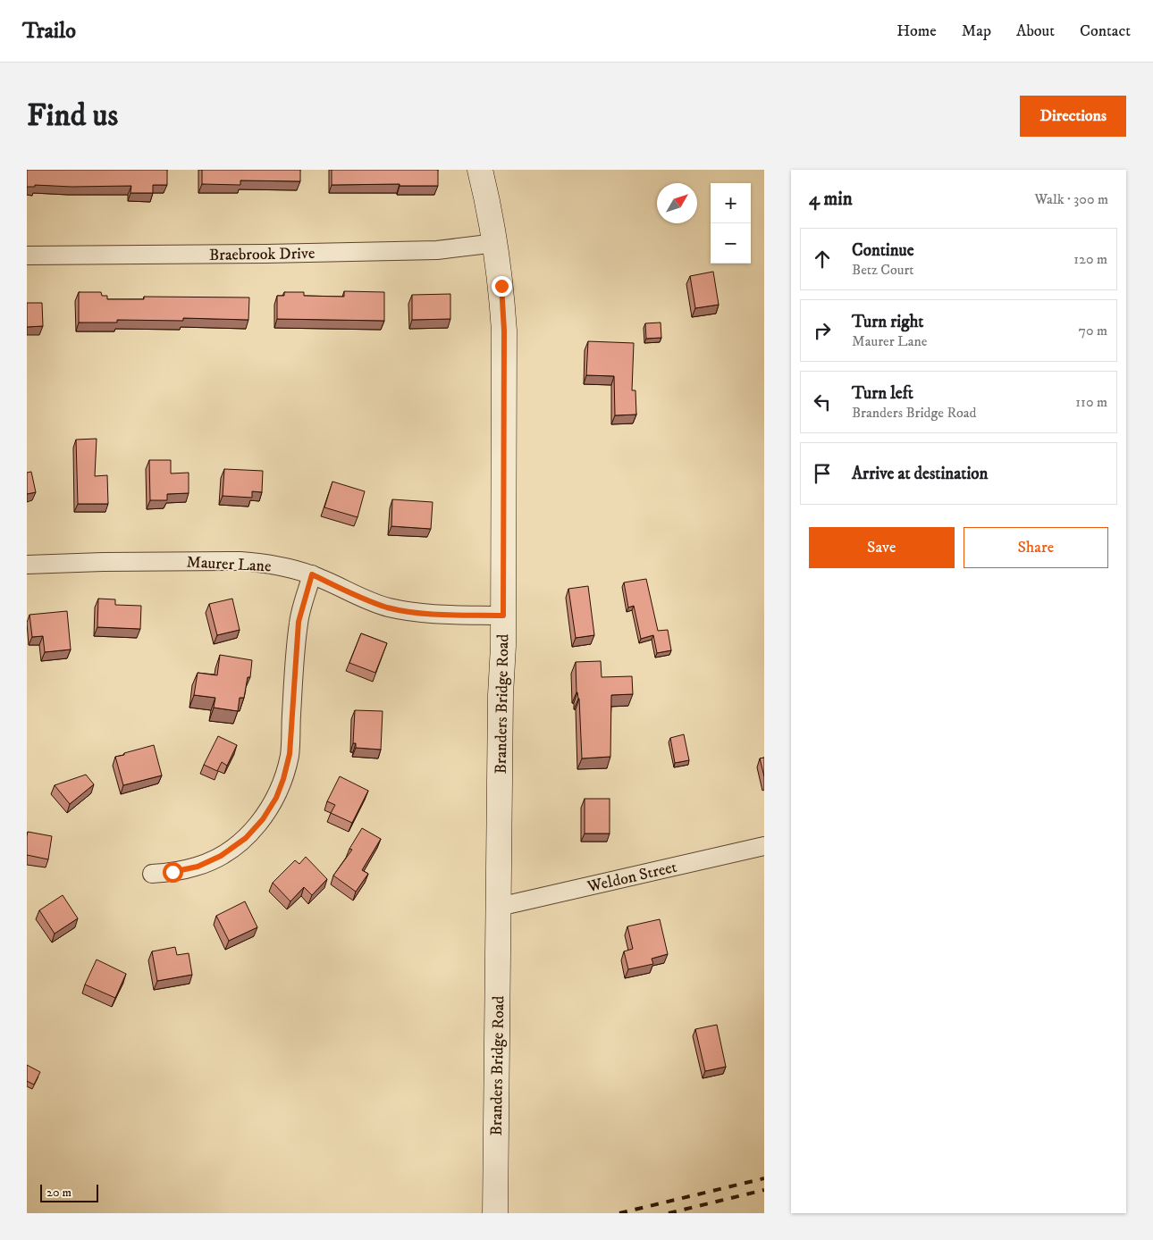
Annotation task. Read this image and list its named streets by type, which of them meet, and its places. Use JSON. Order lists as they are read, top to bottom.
{
  "streets": {
    "street": [
      "Braebrook Drive",
      "Maurer Lane",
      "Branders Bridge Road",
      "Weldon Street"
    ]
  },
  "crossings": [
    ["Braebrook Drive", "Branders Bridge Road"],
    ["Maurer Lane", "Branders Bridge Road"],
    ["Branders Bridge Road", "Weldon Street"]
  ],
  "scale_bar": "20 m",
  "north": "top right",
  "page": {
    "header": "Trailo",
    "nav": [
      "Home",
      "Map",
      "About",
      "Contact"
    ],
    "buttons": [
      "Directions",
      ["Save", "Share"]
    ],
    "title": "Find us",
    "heading": ["4 min", "Walk · 300 m"],
    "map_buttons": ["+", "−"],
    "list": [
      ["Continue", "Betz Court", "120 m"],
      ["Turn right", "Maurer Lane", "70 m"],
      ["Turn left", "Branders Bridge Road", "110 m"],
      "Arrive at destination"
    ],
    "scale": "20 m"
  }
}
